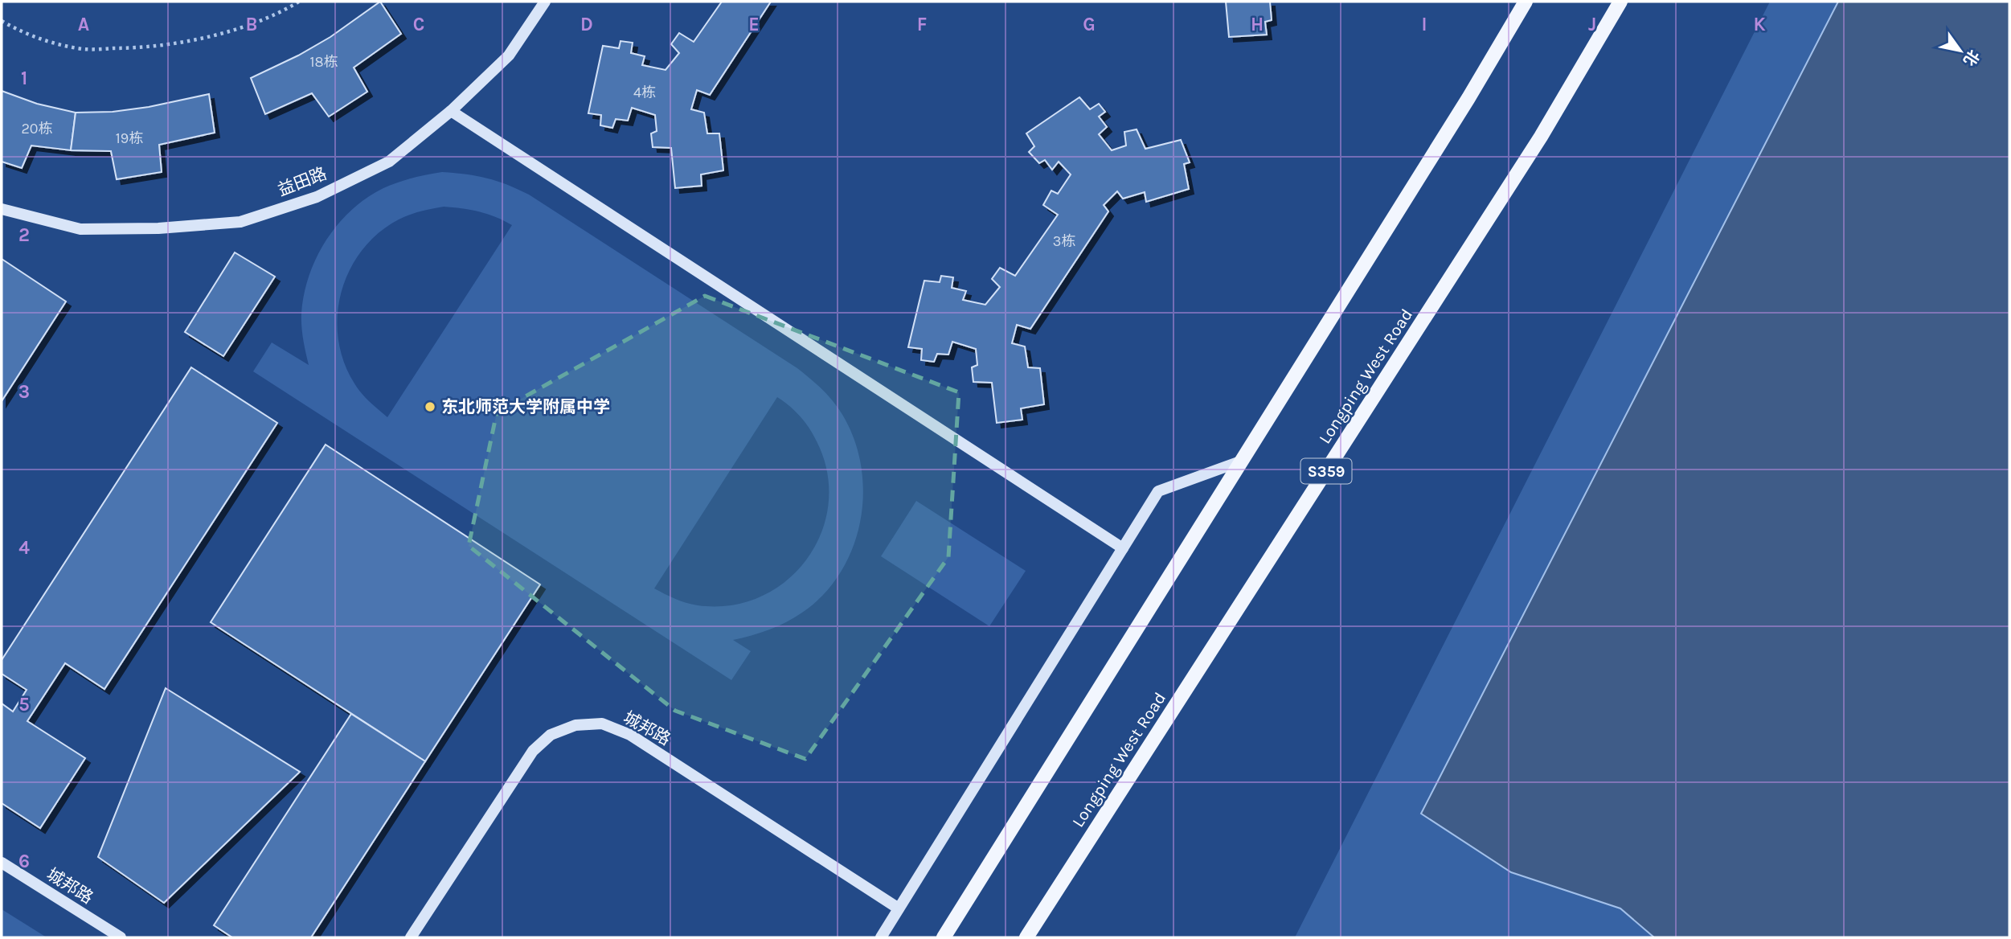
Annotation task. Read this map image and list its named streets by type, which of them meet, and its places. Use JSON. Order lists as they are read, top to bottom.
{
  "streets": {
    "main road": ["Longping West Road", "S359"],
    "street": ["益田路", "城邦路"]
  },
  "places": ["东北师范大学附属中学"],
  "house_numbers": [
    "18栋",
    "4栋",
    "20栋",
    "19栋",
    "3栋"
  ],
  "north": "bottom right",
  "grid": {
    "columns": [
      "A",
      "B",
      "C",
      "D",
      "E",
      "F",
      "G",
      "H",
      "I",
      "J",
      "K"
    ],
    "rows": [
      "1",
      "2",
      "3",
      "4",
      "5",
      "6"
    ]
  }
}
